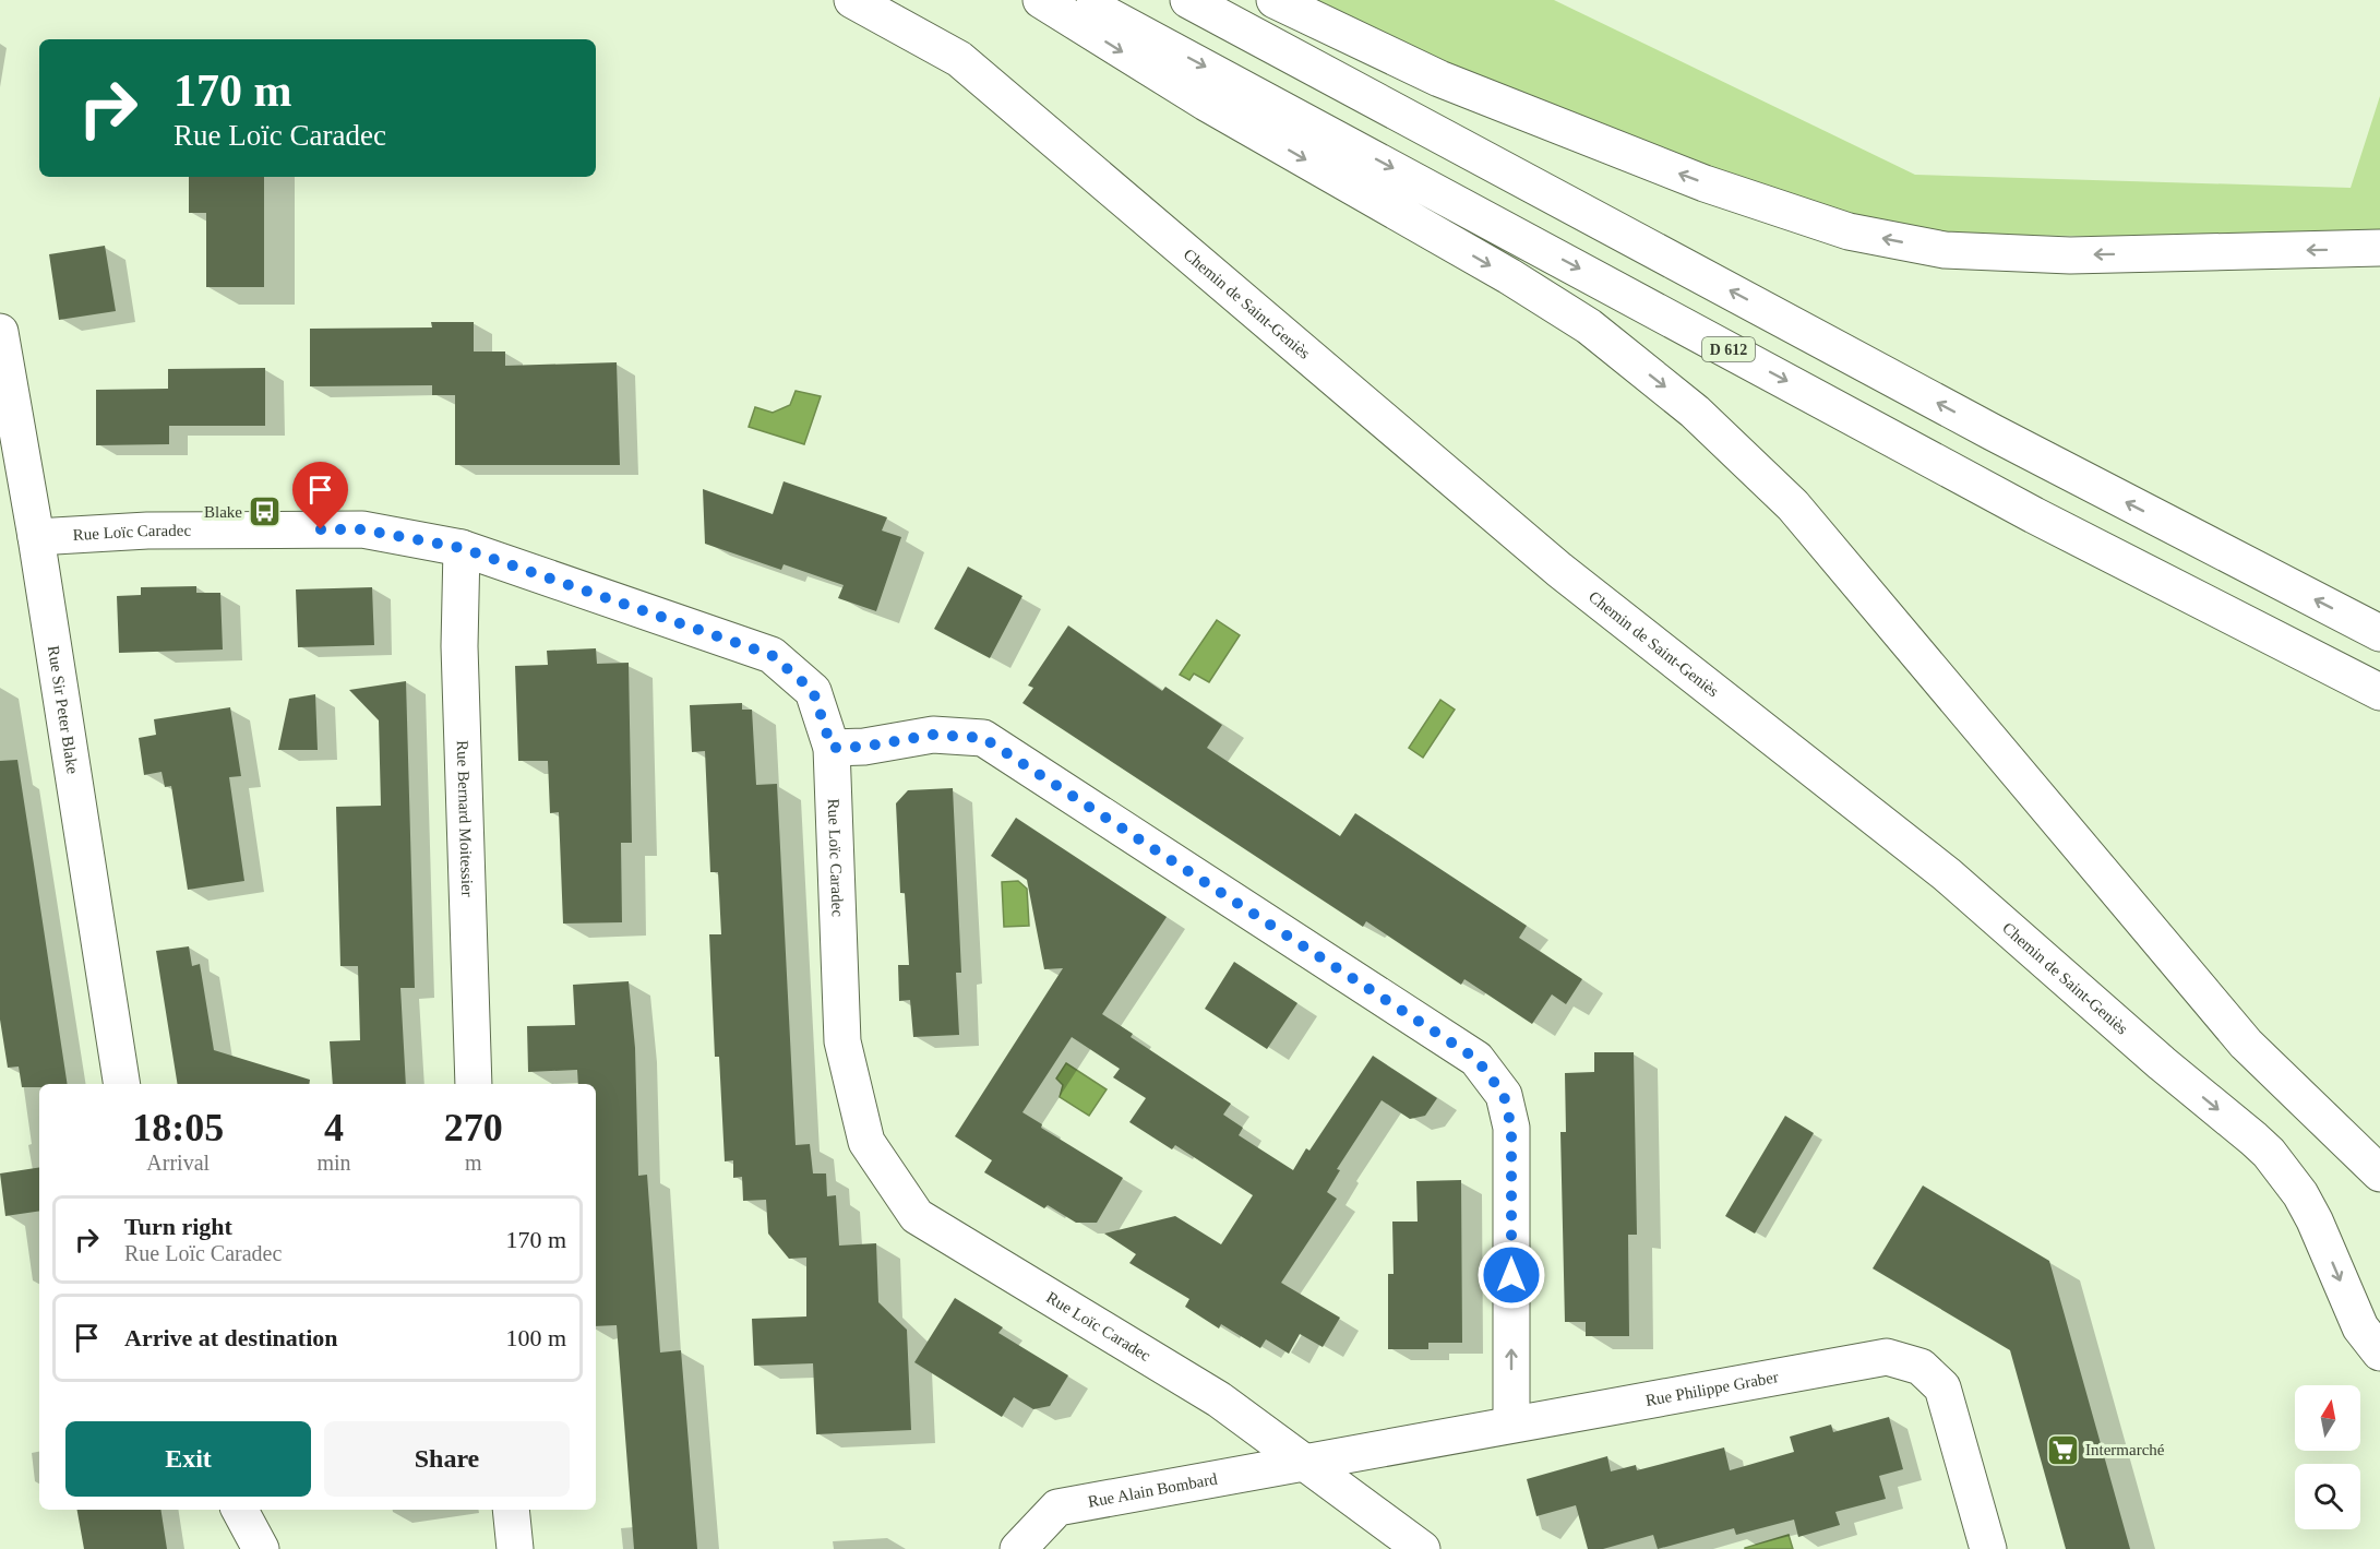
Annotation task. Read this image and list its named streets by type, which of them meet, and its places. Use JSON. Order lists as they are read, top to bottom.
{
  "streets": {
    "main road": [
      "Chemin de Saint-Geniès",
      "D 612",
      "Rue Loïc Caradec",
      "Rue Sir Peter Blake",
      "Rue Bernard Moitessier",
      "Rue Philippe Graber",
      "Rue Alain Bombard"
    ]
  },
  "crossings": [
    ["Rue Loïc Caradec", "Rue Sir Peter Blake"],
    ["Rue Loïc Caradec", "Rue Bernard Moitessier"],
    ["Rue Loïc Caradec", "Rue Philippe Graber"],
    ["Rue Loïc Caradec", "Rue Alain Bombard"],
    ["Rue Philippe Graber", "Rue Alain Bombard"]
  ],
  "places": {
    "bus stop": ["Blake"],
    "supermarket": ["Intermarché"]
  },
  "north": "top",
  "page": {
    "turn": ["170 m", "Rue Loïc Caradec"],
    "eta": [
      "18:05",
      "Arrival",
      "4",
      "min",
      "270",
      "m"
    ],
    "list": [
      {
        "name": "Turn right",
        "note": "Rue Loïc Caradec",
        "value": "170 m"
      },
      {
        "name": "Arrive at destination",
        "value": "100 m"
      }
    ],
    "buttons": ["Exit", "Share"]
  }
}
